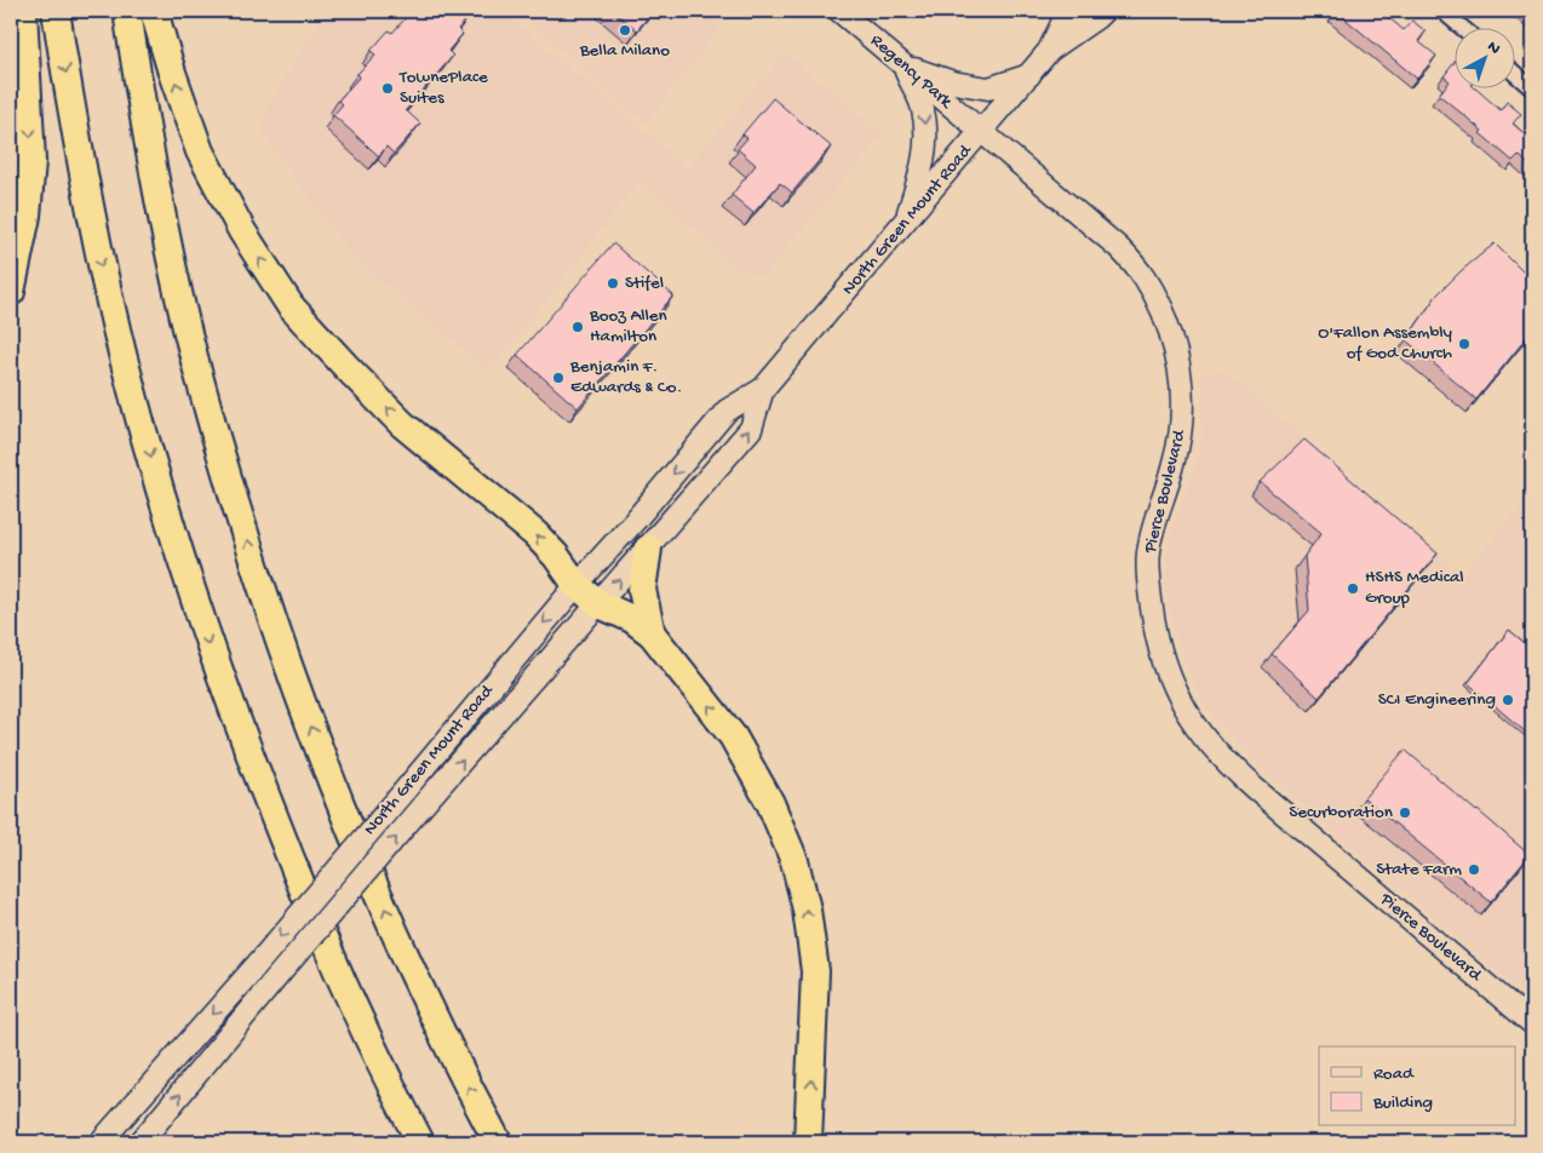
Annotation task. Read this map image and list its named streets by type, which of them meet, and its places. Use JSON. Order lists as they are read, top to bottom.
{
  "streets": {
    "street": ["Regency Park", "North Green Mount Road", "Pierce Boulevard"]
  },
  "crossings": [
    ["Regency Park", "North Green Mount Road"],
    ["Regency Park", "Pierce Boulevard"],
    ["North Green Mount Road", "Pierce Boulevard"]
  ],
  "places": [
    "Bella Milano",
    "TownePlace Suites",
    "Stifel",
    "Booz Allen Hamilton",
    "O'Fallon Assembly of God Church",
    "Benjamin F. Edwards & Co.",
    "HSHS Medical Group",
    "SCI Engineering",
    "Securboration",
    "State Farm"
  ],
  "legend": ["Road", "Building"],
  "north": "top right"
}
